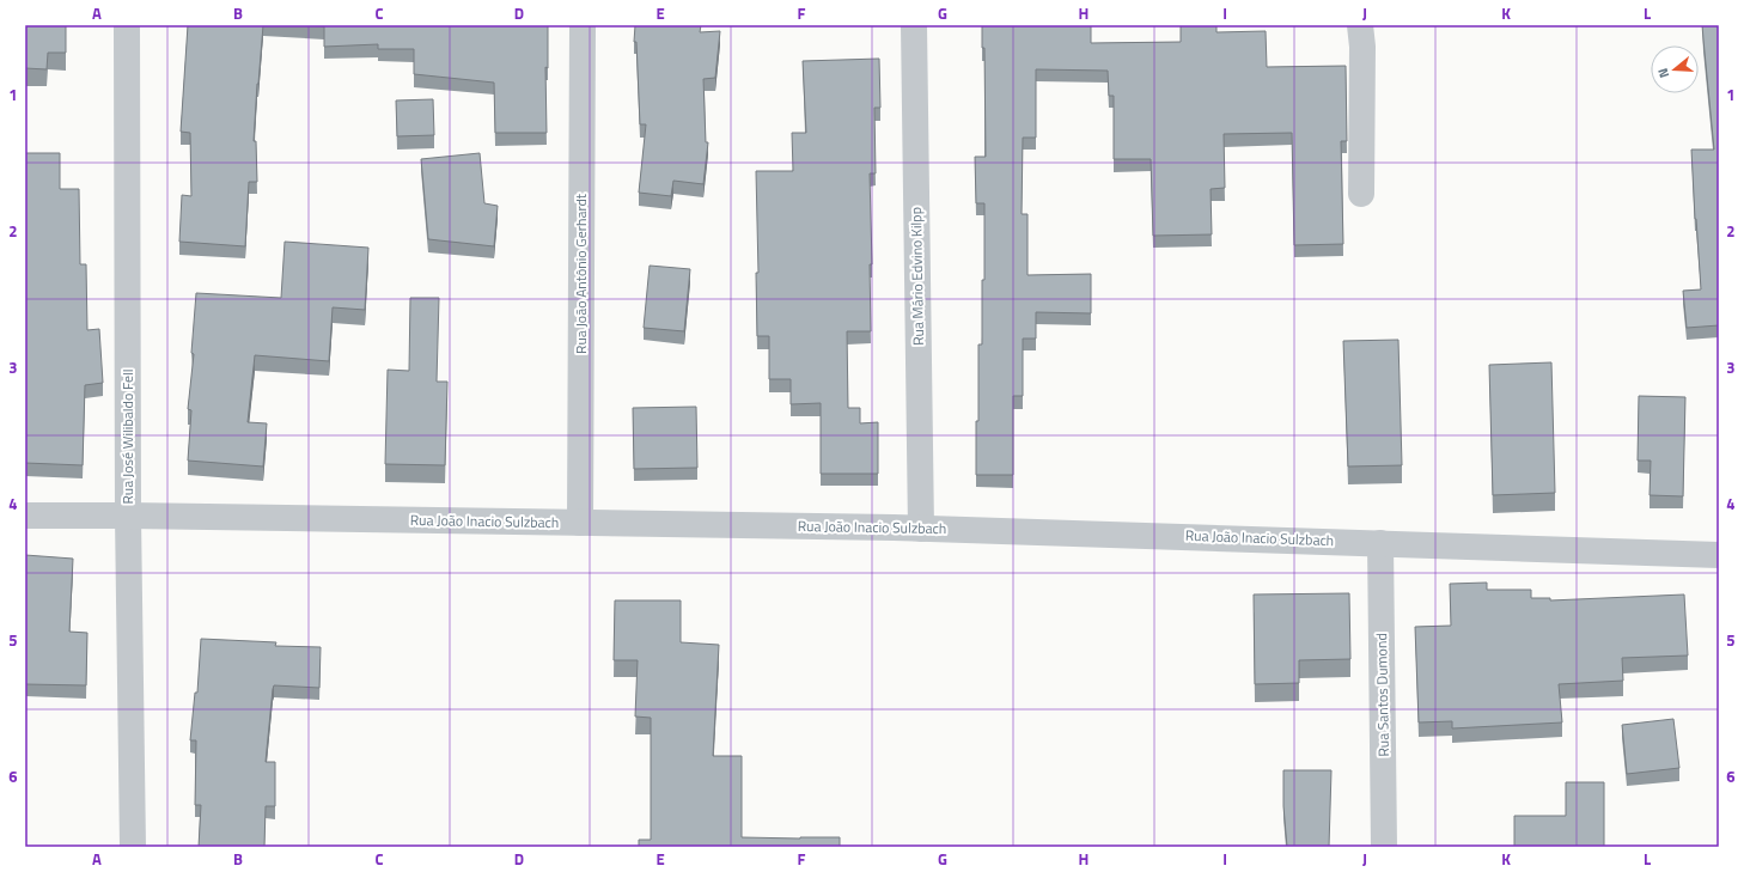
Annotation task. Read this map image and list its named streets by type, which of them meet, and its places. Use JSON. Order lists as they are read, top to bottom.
{
  "streets": {
    "street": [
      "Rua João Antônio Gerhardt",
      "Rua Mário Edvino Kilpp",
      "Rua José Wilibaldo Fell",
      "Rua João Inacio Sulzbach",
      "Rua Santos Dumond"
    ]
  },
  "crossings": [
    ["Rua João Antônio Gerhardt", "Rua João Inacio Sulzbach"],
    ["Rua Mário Edvino Kilpp", "Rua João Inacio Sulzbach"],
    ["Rua José Wilibaldo Fell", "Rua João Inacio Sulzbach"],
    ["Rua João Inacio Sulzbach", "Rua Santos Dumond"]
  ],
  "north": "left",
  "grid": {
    "columns": [
      "A",
      "B",
      "C",
      "D",
      "E",
      "F",
      "G",
      "H",
      "I",
      "J",
      "K",
      "L"
    ],
    "rows": [
      "1",
      "2",
      "3",
      "4",
      "5",
      "6"
    ]
  }
}
